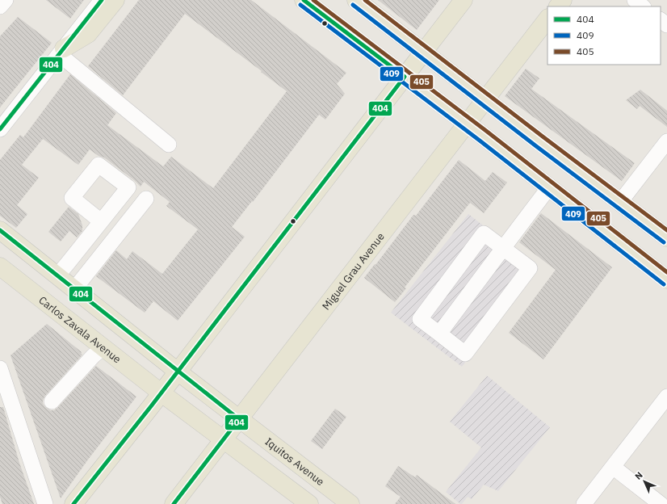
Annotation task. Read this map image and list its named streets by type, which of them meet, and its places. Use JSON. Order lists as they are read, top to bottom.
{
  "streets": {
    "main road": ["Miguel Grau Avenue", "Carlos Zavala Avenue", "Iquitos Avenue"]
  },
  "crossings": [
    ["Miguel Grau Avenue", "Carlos Zavala Avenue"],
    ["Miguel Grau Avenue", "Iquitos Avenue"]
  ],
  "lines": ["transit line 404", "transit line 405", "transit line 409"],
  "legend": ["404", "409", "405"],
  "north": "top left"
}
